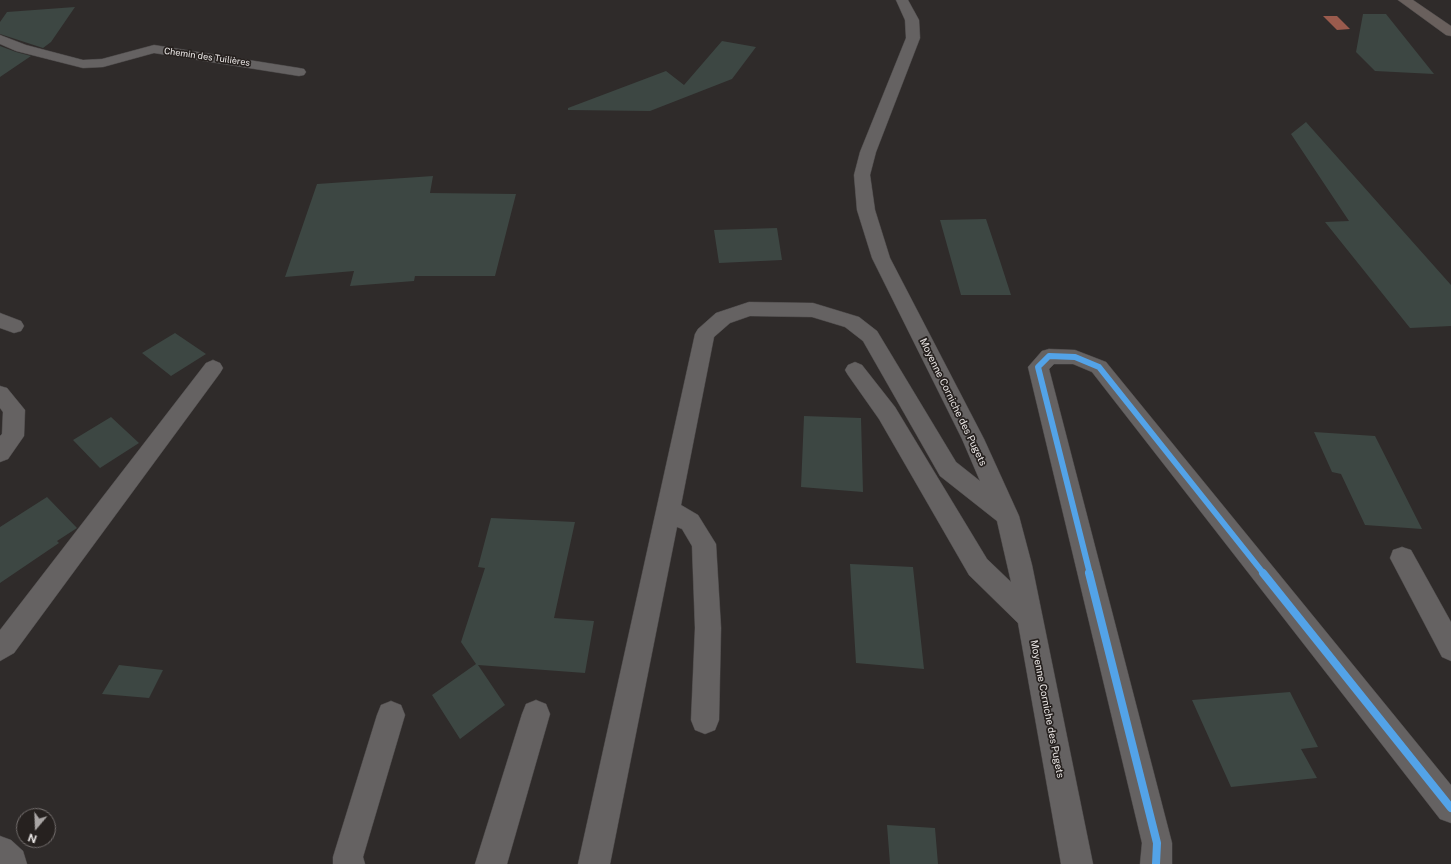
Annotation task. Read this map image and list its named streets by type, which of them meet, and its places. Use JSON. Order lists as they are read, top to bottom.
{
  "streets": {
    "street": ["Chemin des Tuilières", "Moyenne Corniche des Pugets"]
  },
  "north": "bottom"
}
